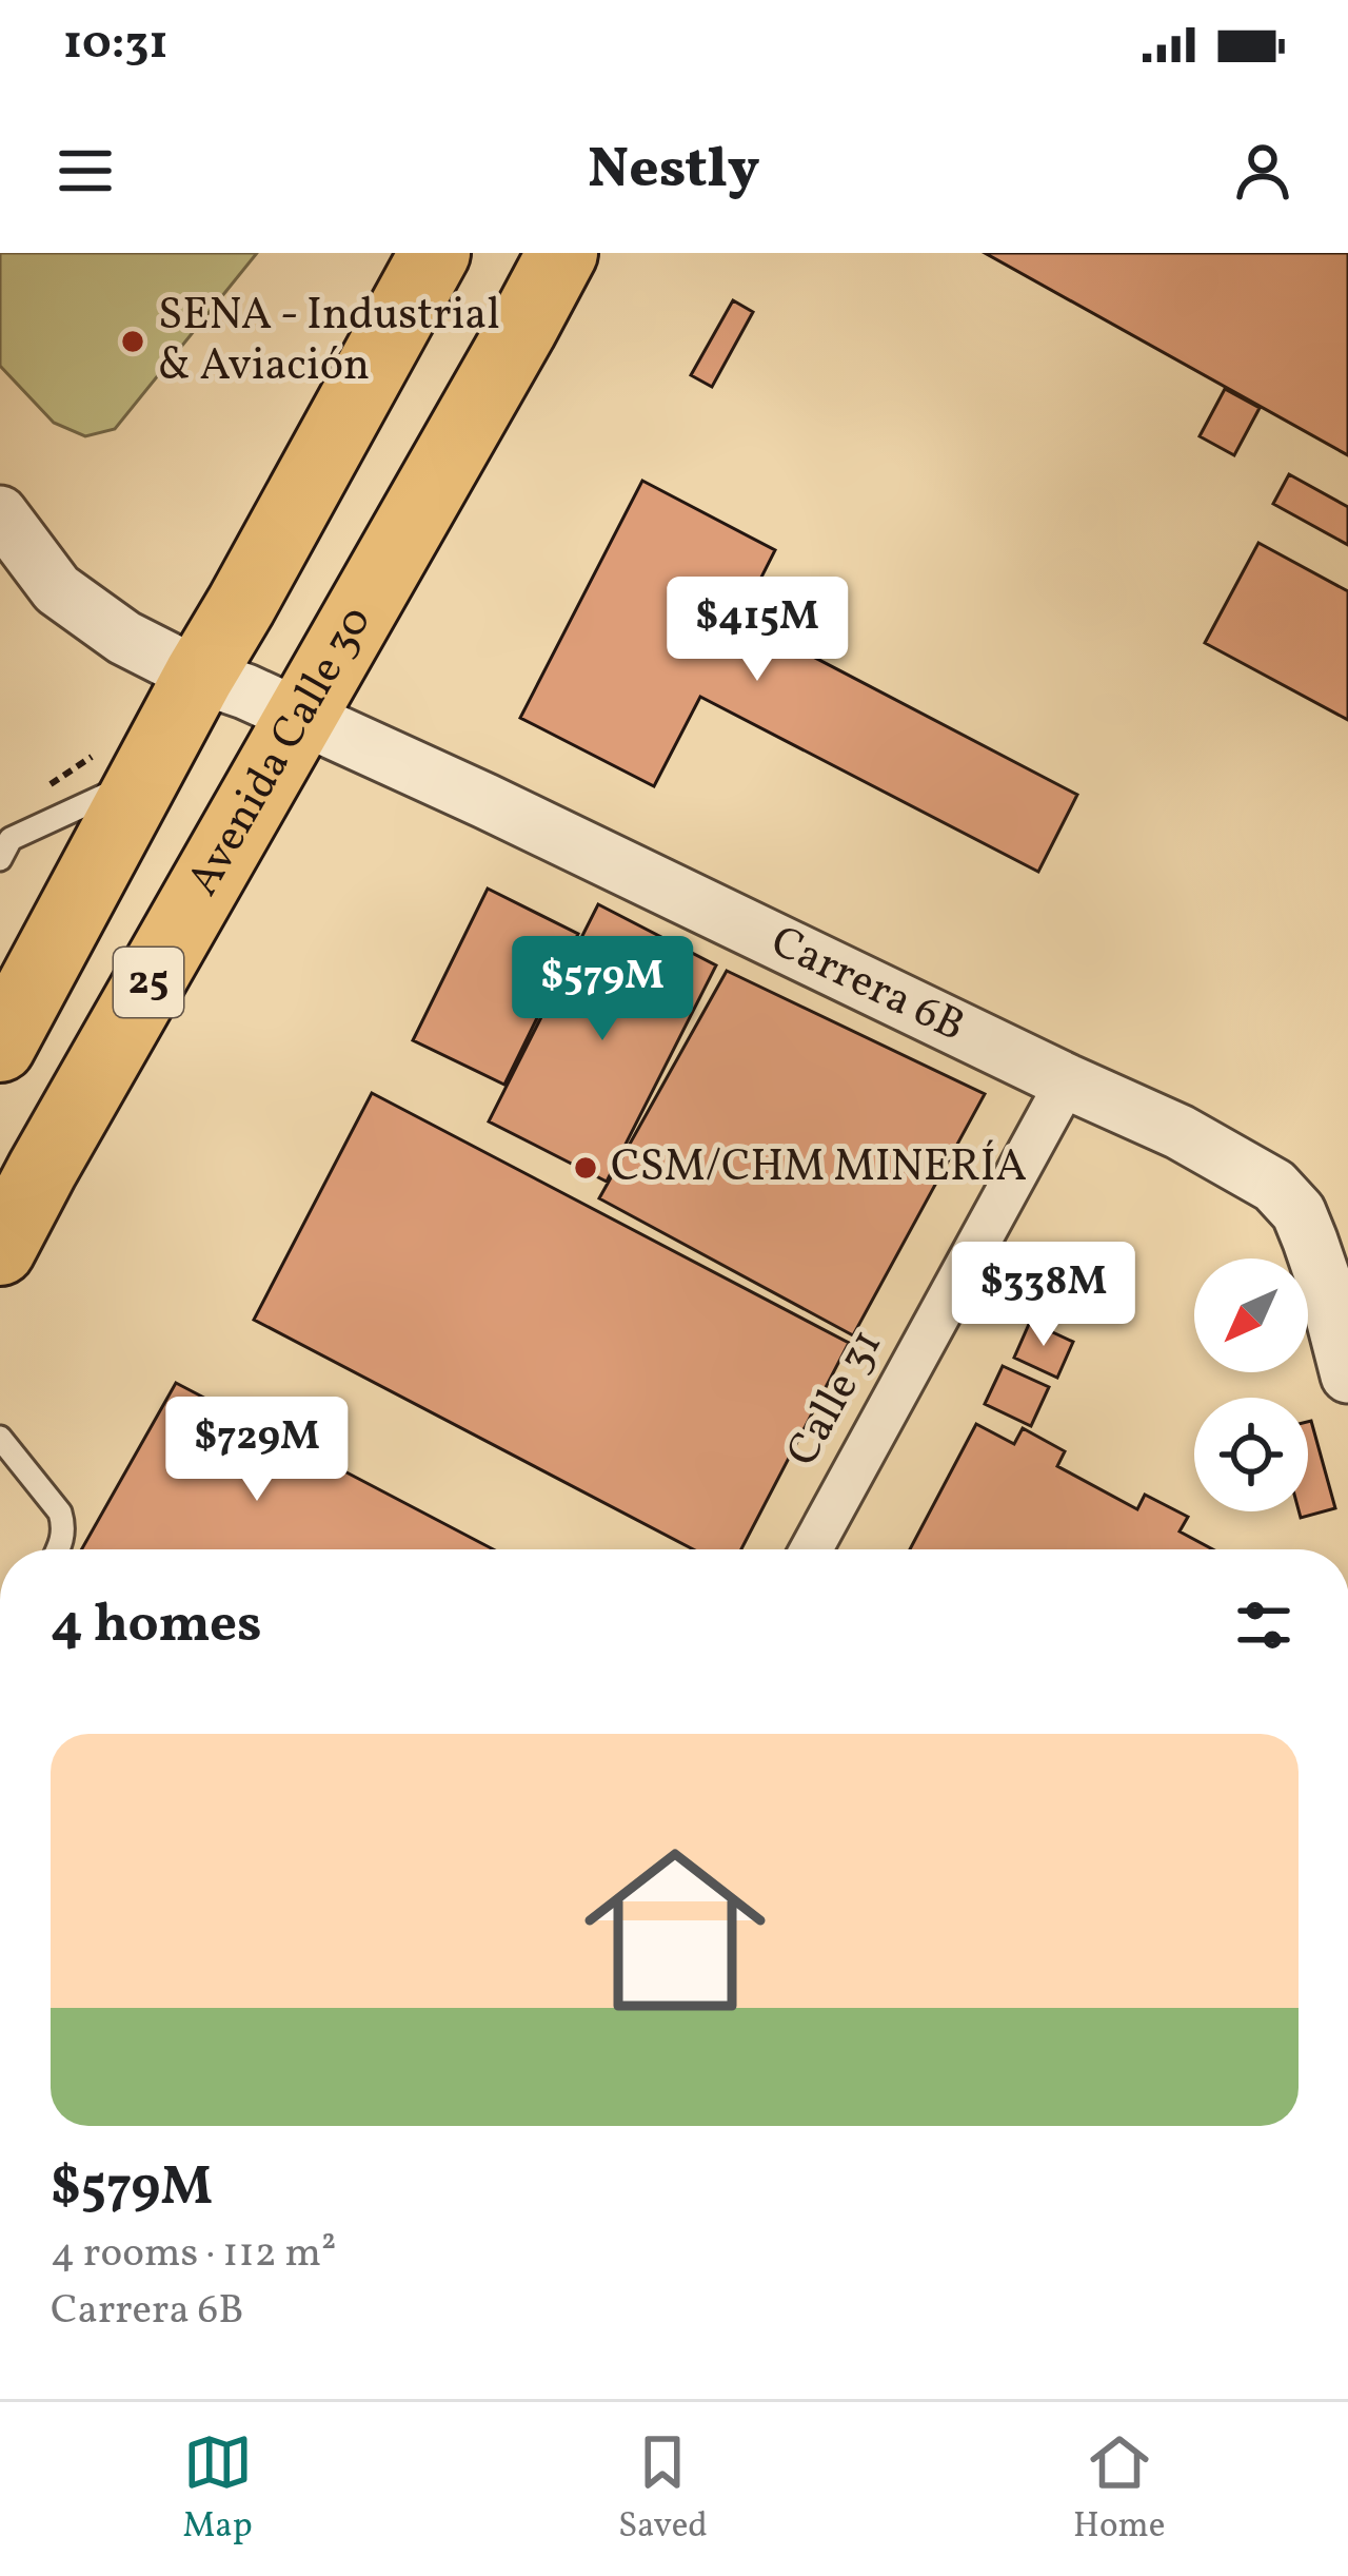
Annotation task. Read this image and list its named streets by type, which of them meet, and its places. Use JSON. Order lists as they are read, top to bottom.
{
  "streets": {
    "highway": ["Avenida Calle 30", "25"],
    "street": ["Carrera 6B", "Calle 31"]
  },
  "crossings": [
    ["Avenida Calle 30", "Carrera 6B"],
    ["25", "Carrera 6B"],
    ["Carrera 6B", "Calle 31"]
  ],
  "places": ["SENA - Industrial & Aviación", "CSM/CHM MINERÍA"],
  "north": "bottom left",
  "page": {
    "status": "10:31",
    "header": "Nestly",
    "price": [
      "$415M",
      "$579M",
      "$338M",
      "$729M"
    ],
    "heading": "4 homes",
    "list": [
      {
        "name": "$579M",
        "note": "4 rooms · 112 m² · Carrera 6B"
      }
    ],
    "tabs": ["Map", "Saved", "Home"]
  }
}
